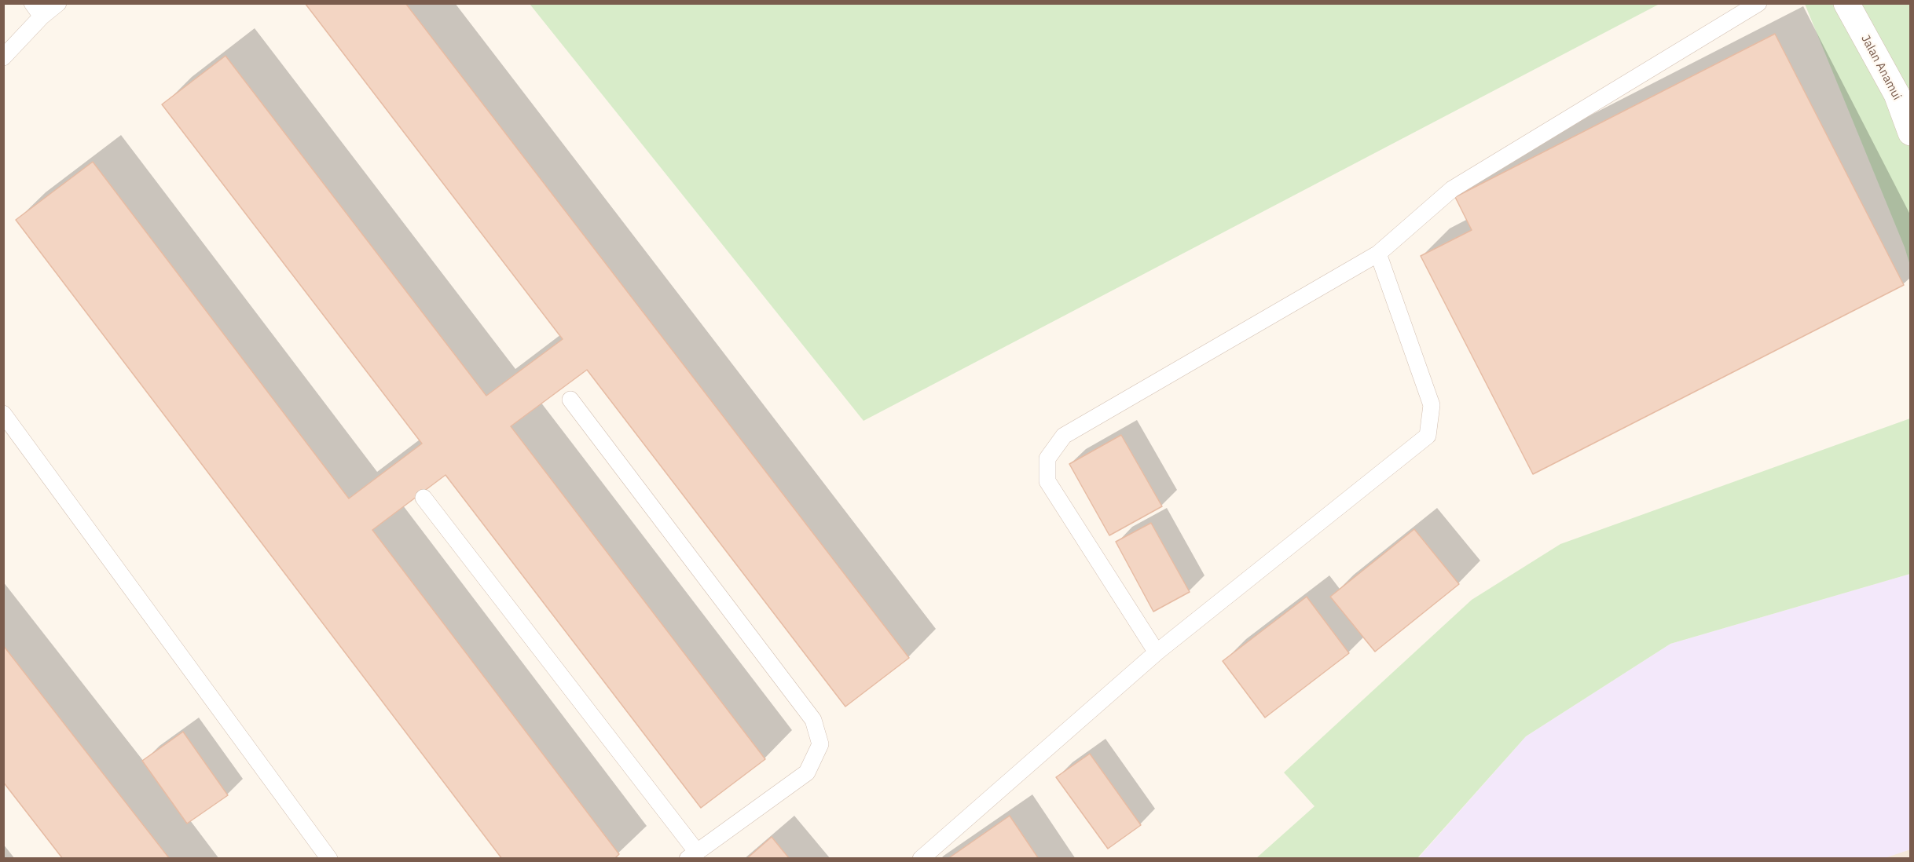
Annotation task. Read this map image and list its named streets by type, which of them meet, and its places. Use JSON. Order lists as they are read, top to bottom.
{
  "streets": {
    "street": ["Jalan Anamui"]
  }
}
